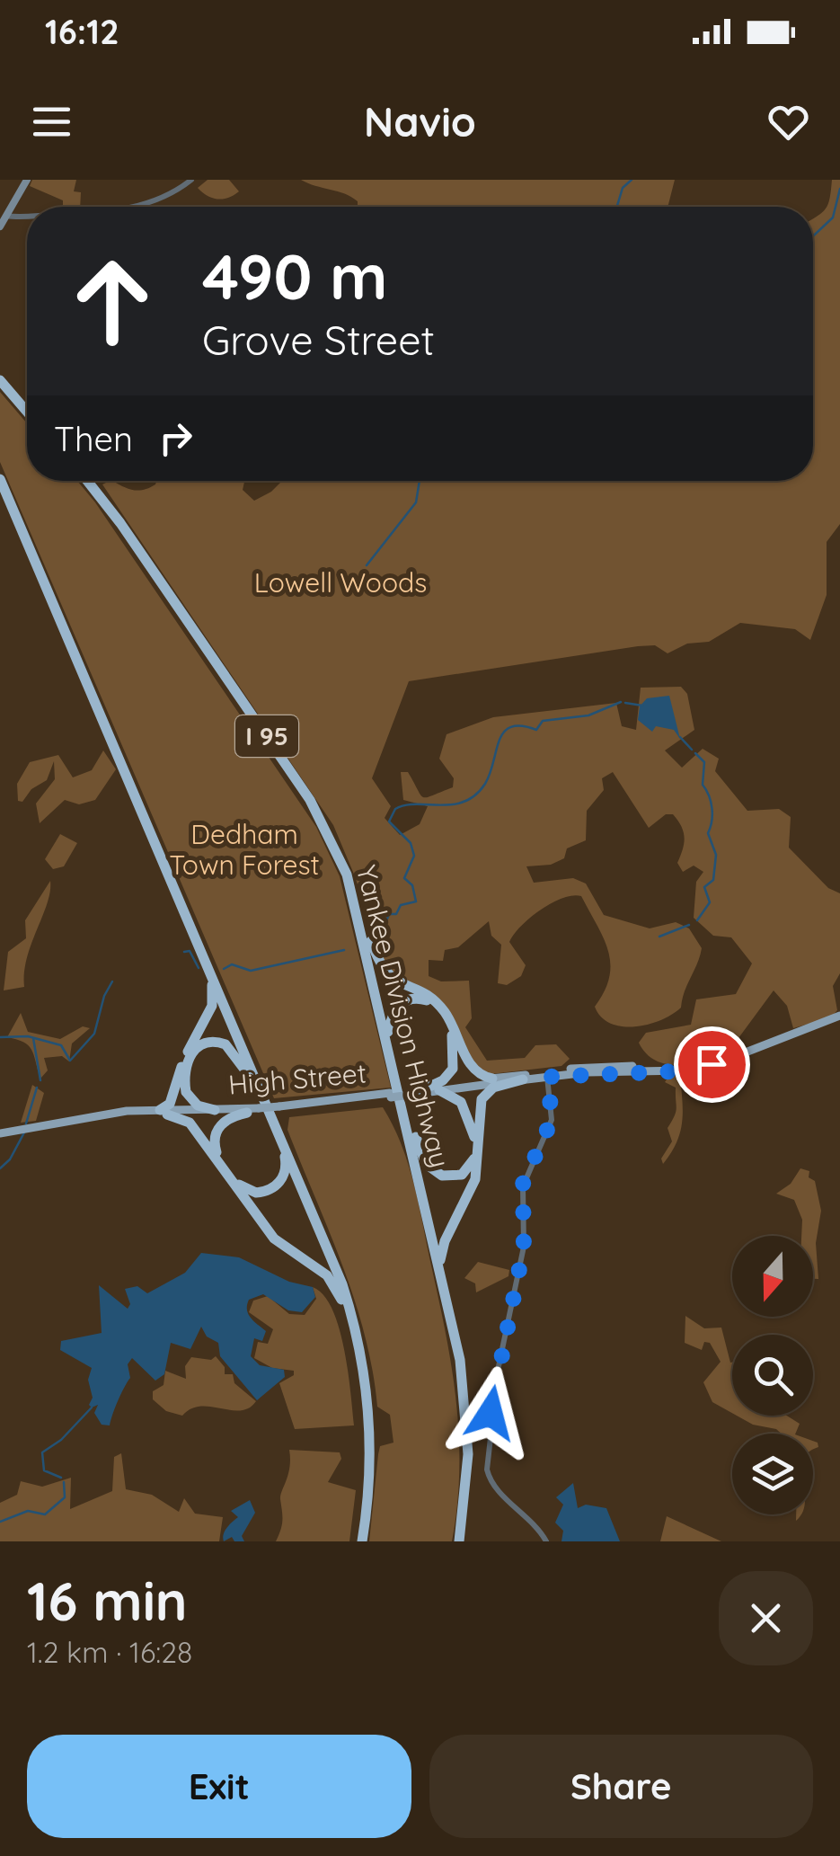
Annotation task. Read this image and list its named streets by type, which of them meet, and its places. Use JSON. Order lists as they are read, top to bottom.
{
  "streets": {
    "highway": ["I 95", "Yankee Division Highway"],
    "main road": ["High Street"]
  },
  "crossings": [
    ["Yankee Division Highway", "High Street"]
  ],
  "parks": ["Lowell Woods", "Dedham Town Forest"],
  "north": "bottom",
  "page": {
    "status": "16:12",
    "header": "Navio",
    "turn": ["490 m", "Grove Street"],
    "then": "Then",
    "heading": ["16 min", "1.2 km · 16:28"],
    "buttons": ["Exit", "Share"]
  }
}
